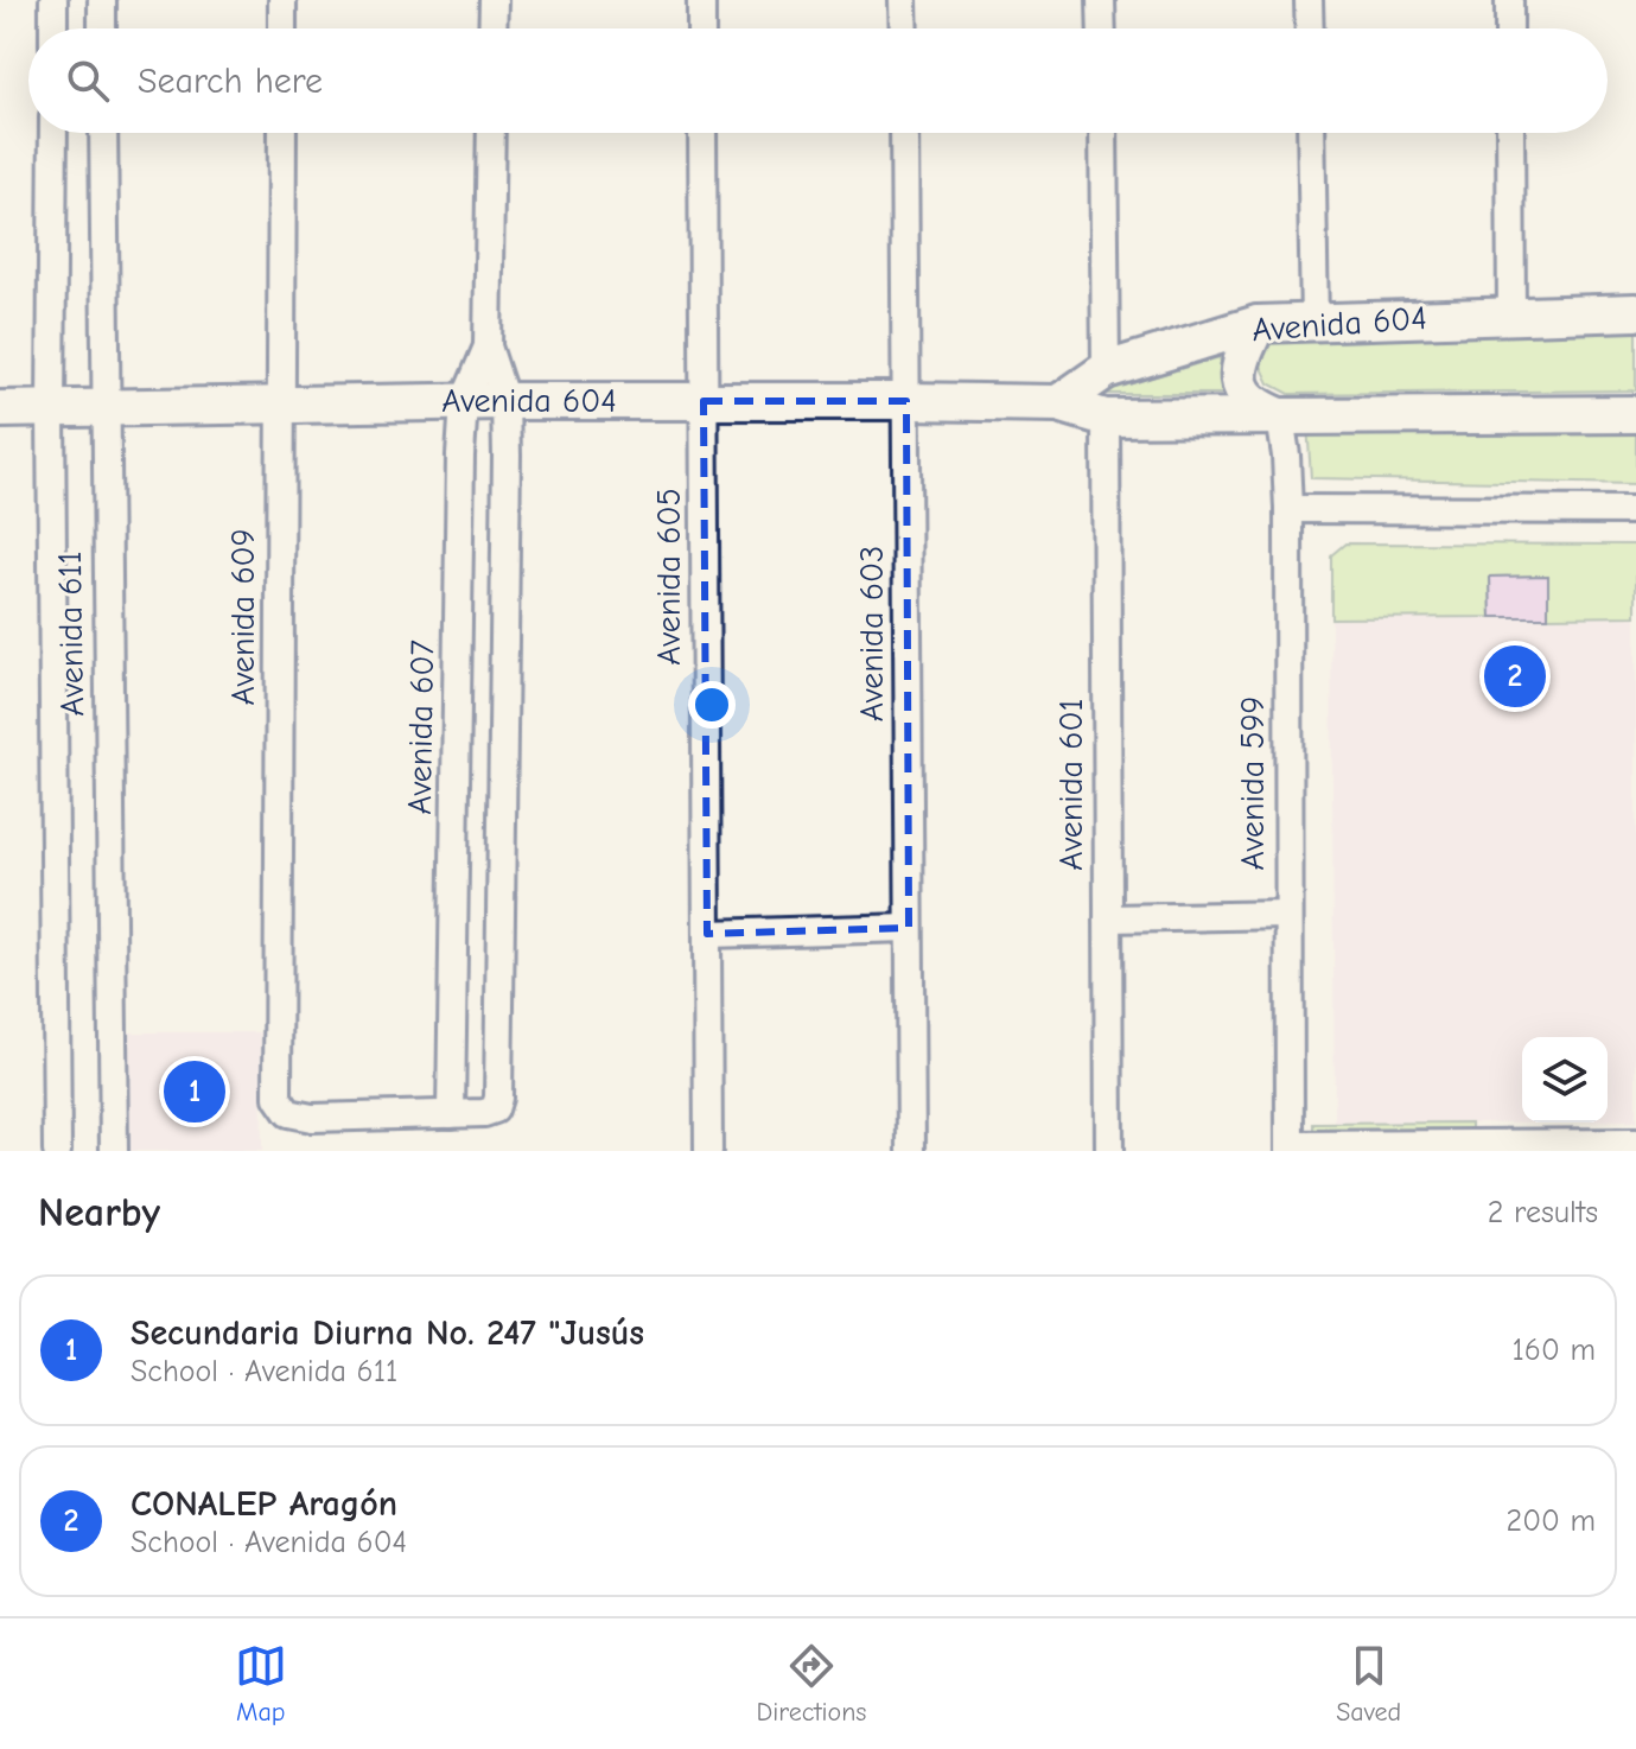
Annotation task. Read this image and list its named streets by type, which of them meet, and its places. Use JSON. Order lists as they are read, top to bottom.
{
  "streets": {
    "street": [
      "Avenida 604",
      "Avenida 605",
      "Avenida 609",
      "Avenida 611",
      "Avenida 603",
      "Avenida 607",
      "Avenida 599",
      "Avenida 601"
    ]
  },
  "crossings": [
    ["Avenida 604", "Avenida 605"],
    ["Avenida 604", "Avenida 609"],
    ["Avenida 604", "Avenida 611"],
    ["Avenida 604", "Avenida 603"],
    ["Avenida 604", "Avenida 607"],
    ["Avenida 604", "Avenida 599"],
    ["Avenida 604", "Avenida 601"],
    ["Avenida 609", "Avenida 607"]
  ],
  "page": {
    "search": "Search here",
    "pins": ["2", "1"],
    "heading": ["Nearby", "2 results"],
    "list": [
      {
        "mark": "1",
        "name": "Secundaria Diurna No. 247 \"Jusús",
        "note": "School · Avenida 611",
        "value": "160 m"
      },
      {
        "mark": "2",
        "name": "CONALEP Aragón",
        "note": "School · Avenida 604",
        "value": "200 m"
      }
    ],
    "nav": ["Map", "Directions", "Saved"]
  }
}
